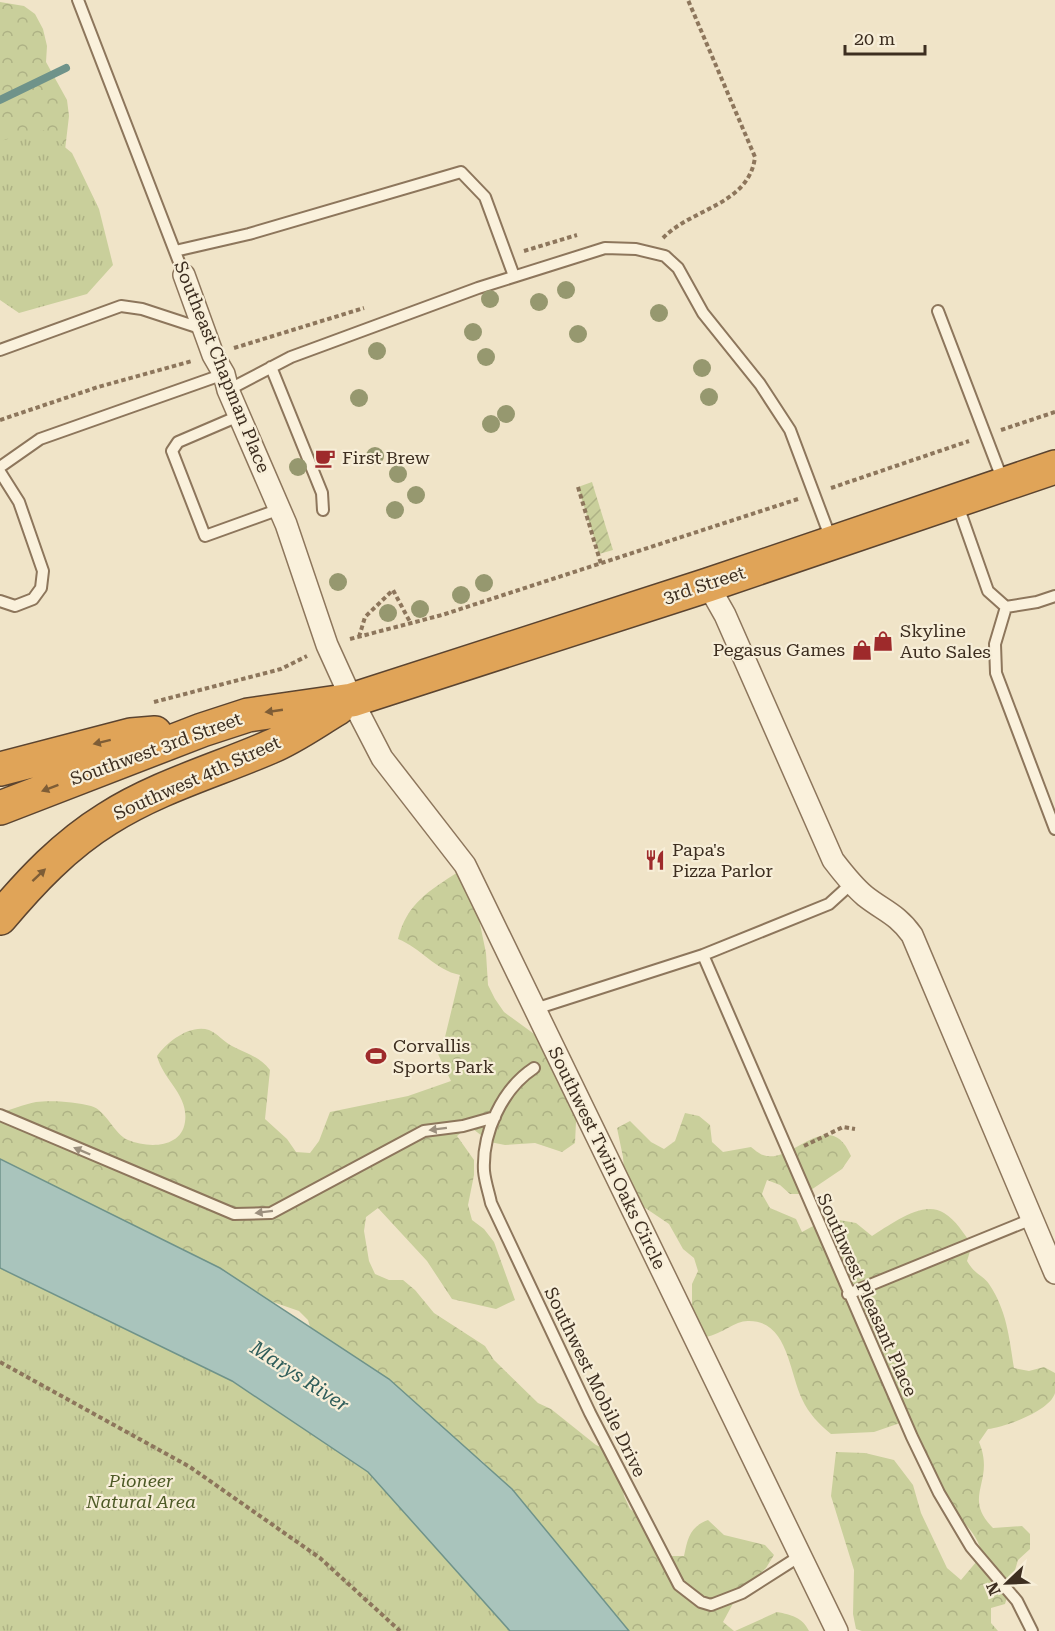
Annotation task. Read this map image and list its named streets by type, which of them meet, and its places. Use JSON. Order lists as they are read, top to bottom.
{
  "streets": {
    "highway": ["3rd Street", "Southwest 3rd Street", "Southwest 4th Street"],
    "street": ["Southeast Chapman Place", "Southwest Twin Oaks Circle"],
    "lane": ["Southwest Pleasant Place", "Southwest Mobile Drive"]
  },
  "crossings": [
    ["Southeast Chapman Place", "3rd Street"],
    ["Southeast Chapman Place", "Southwest 3rd Street"],
    ["Southeast Chapman Place", "Southwest 4th Street"],
    ["Southeast Chapman Place", "Southwest Twin Oaks Circle"],
    ["3rd Street", "Southwest 3rd Street"],
    ["3rd Street", "Southwest 4th Street"],
    ["3rd Street", "Southwest Twin Oaks Circle"],
    ["Southwest 3rd Street", "Southwest 4th Street"],
    ["Southwest 3rd Street", "Southwest Twin Oaks Circle"],
    ["Southwest 4th Street", "Southwest Twin Oaks Circle"],
    ["Southwest Twin Oaks Circle", "Southwest Mobile Drive"]
  ],
  "water": ["Marys River"],
  "parks": ["Pioneer Natural Area"],
  "places": {
    "cafe": ["First Brew"],
    "shop": ["Skyline Auto Sales", "Pegasus Games"],
    "restaurant": ["Papa's Pizza Parlor"],
    "sports": ["Corvallis Sports Park"]
  },
  "scale_bar": "20 m",
  "north": "bottom left"
}
